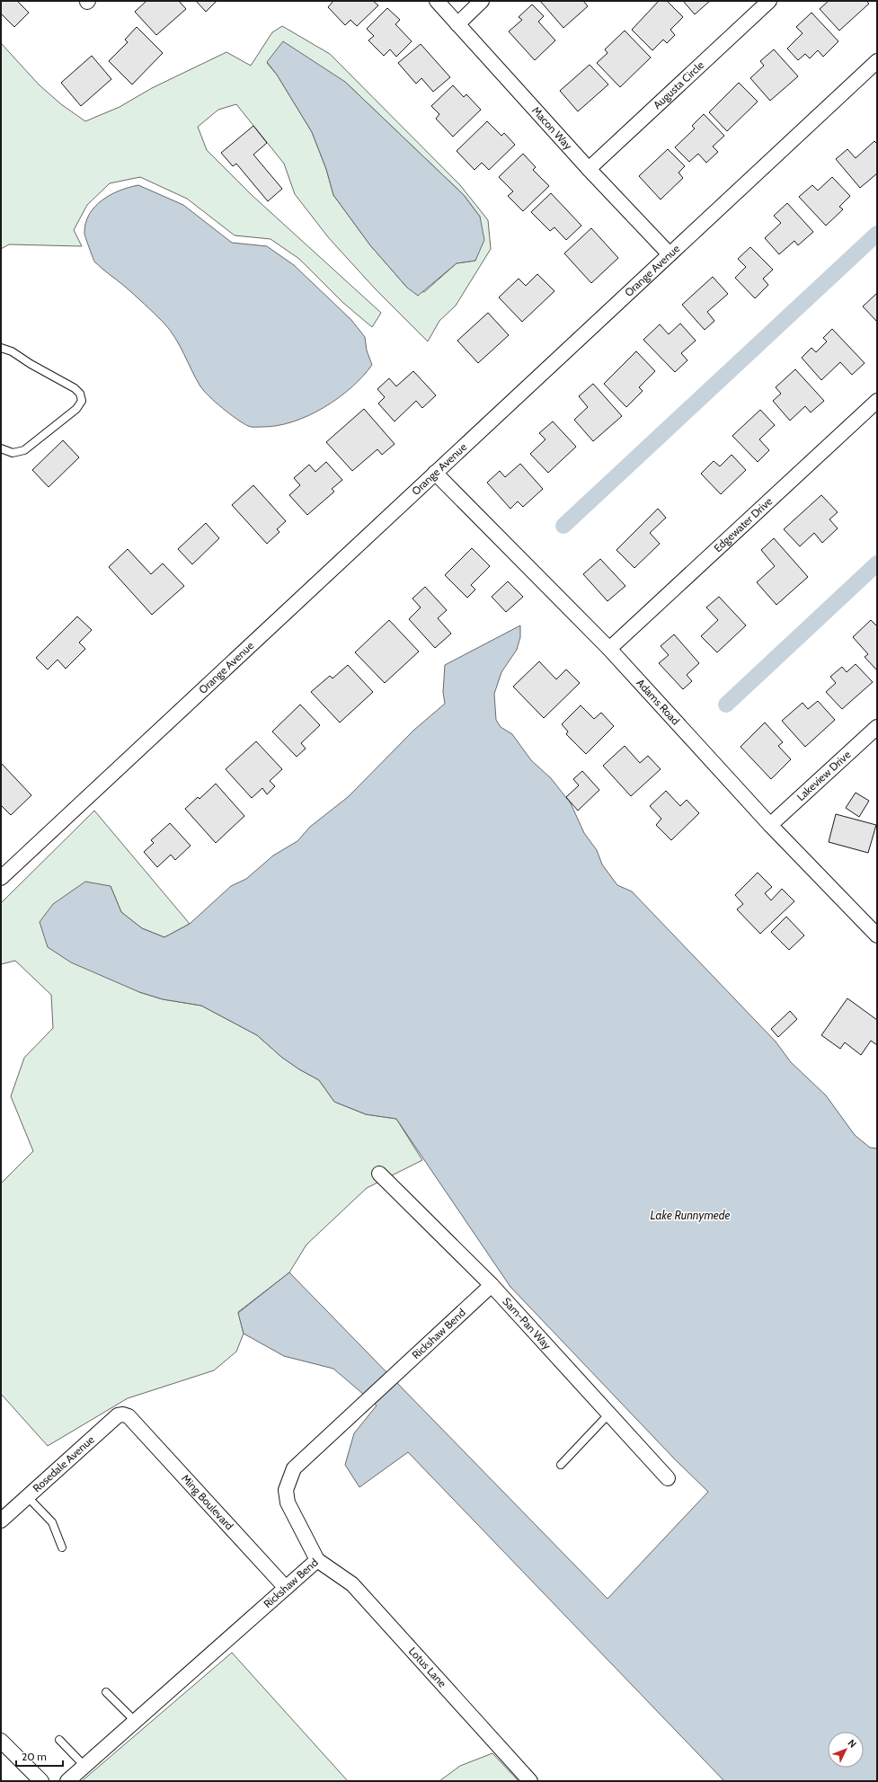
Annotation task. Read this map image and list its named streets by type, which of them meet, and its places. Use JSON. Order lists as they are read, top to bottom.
{
  "streets": {
    "street": [
      "Augusta Circle",
      "Macon Way",
      "Orange Avenue",
      "Edgewater Drive",
      "Adams Road",
      "Lakeview Drive",
      "Sam-Pan Way",
      "Rickshaw Bend",
      "Rosedale Avenue",
      "Ming Boulevard",
      "Lotus Lane"
    ]
  },
  "crossings": [
    ["Augusta Circle", "Macon Way"],
    ["Macon Way", "Orange Avenue"],
    ["Orange Avenue", "Adams Road"],
    ["Edgewater Drive", "Adams Road"],
    ["Adams Road", "Lakeview Drive"],
    ["Sam-Pan Way", "Rickshaw Bend"],
    ["Rickshaw Bend", "Ming Boulevard"],
    ["Rickshaw Bend", "Lotus Lane"],
    ["Rosedale Avenue", "Ming Boulevard"]
  ],
  "water": ["Lake Runnymede"],
  "scale_bar": "20 m",
  "north": "top right"
}
